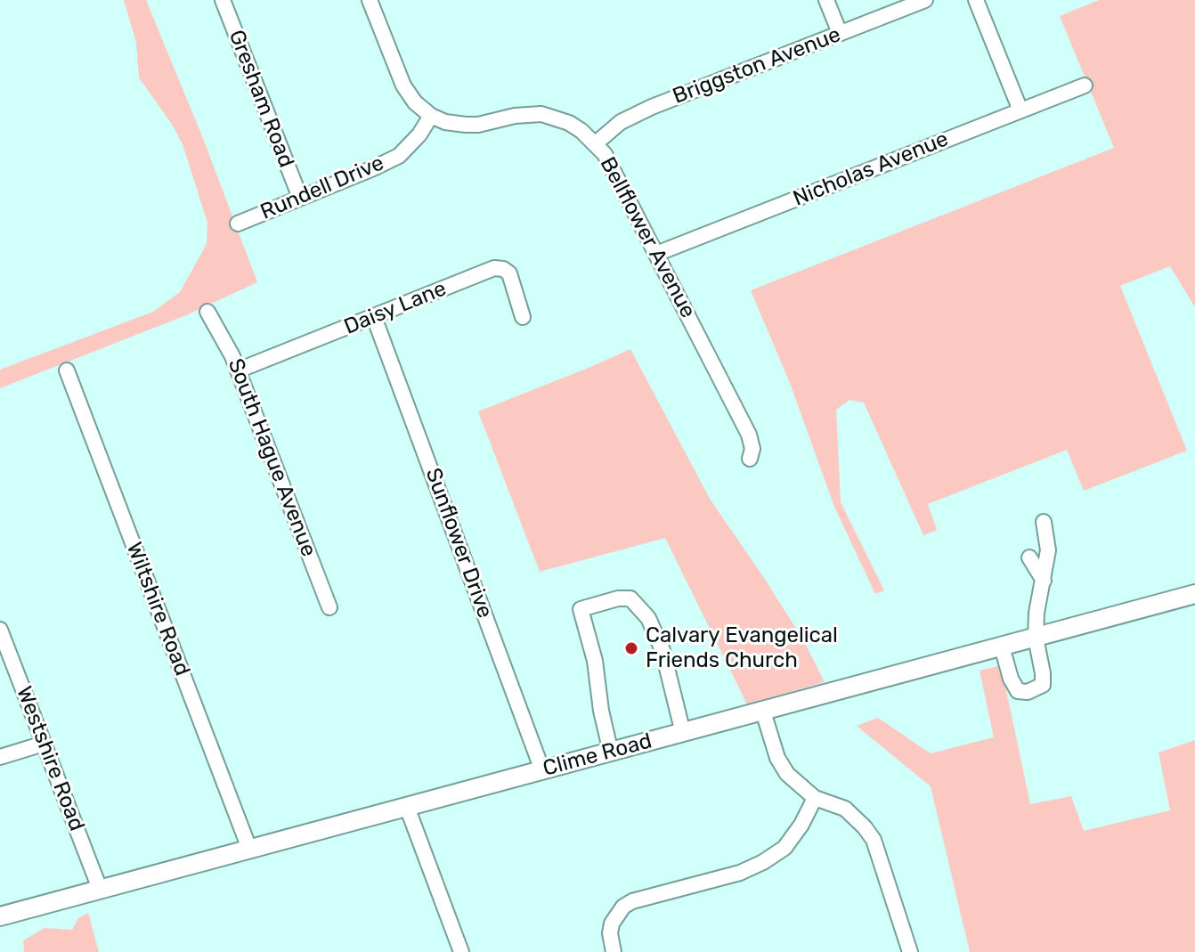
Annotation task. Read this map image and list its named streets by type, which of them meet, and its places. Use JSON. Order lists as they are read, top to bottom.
{
  "streets": {
    "main road": ["Clime Road"],
    "street": [
      "Briggston Avenue",
      "Gresham Road",
      "Nicholas Avenue",
      "Rundell Drive",
      "Bellflower Avenue",
      "Daisy Lane",
      "South Hague Avenue",
      "Sunflower Drive",
      "Wiltshire Road",
      "Westshire Road"
    ]
  },
  "crossings": [
    ["Briggston Avenue", "Bellflower Avenue"],
    ["Gresham Road", "Rundell Drive"],
    ["Nicholas Avenue", "Bellflower Avenue"],
    ["Rundell Drive", "Bellflower Avenue"],
    ["Daisy Lane", "South Hague Avenue"],
    ["Daisy Lane", "Sunflower Drive"],
    ["Sunflower Drive", "Clime Road"],
    ["Wiltshire Road", "Clime Road"],
    ["Clime Road", "Westshire Road"]
  ],
  "places": ["Calvary Evangelical Friends Church"]
}
